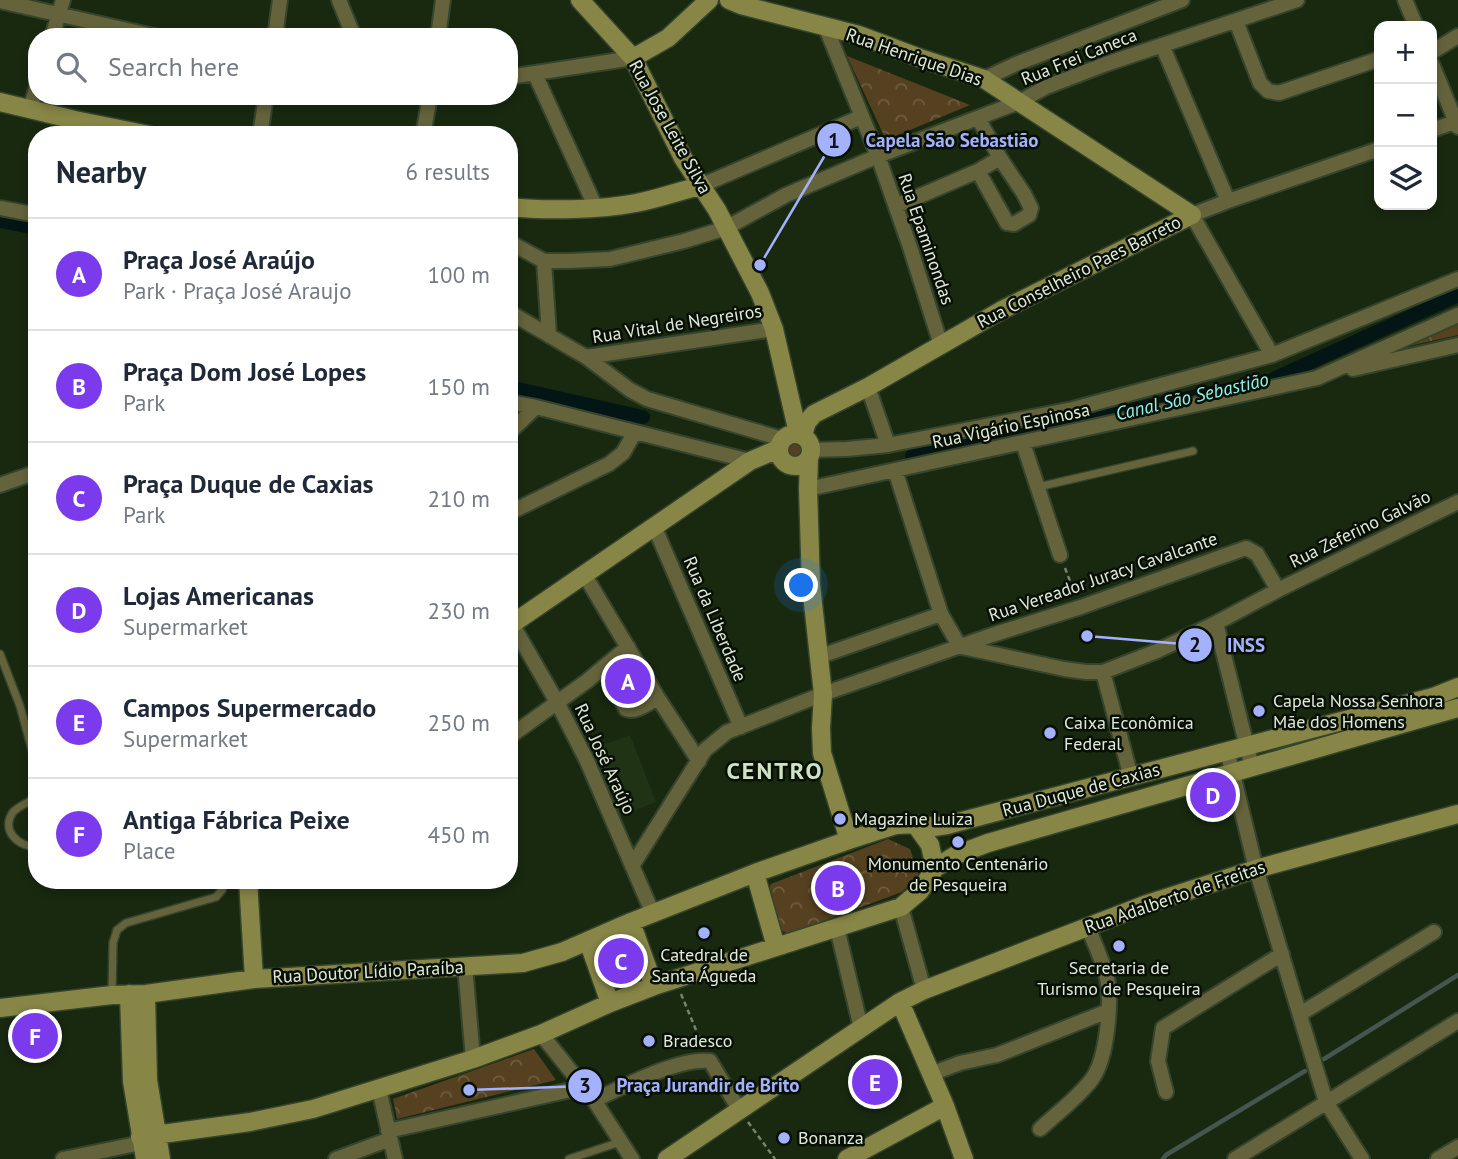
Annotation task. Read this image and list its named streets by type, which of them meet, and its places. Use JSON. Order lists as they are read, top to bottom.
{
  "streets": {
    "main road": [
      "Rua Henrique Dias",
      "Rua Jose Leite Silva",
      "Rua Conselheiro Paes Barreto",
      "Rua Duque de Caxias",
      "Rua Adalberto de Freitas",
      "Rua Doutor Lídio Paraíba"
    ],
    "street": [
      "Rua Frei Caneca",
      "Rua Epaminondas",
      "Rua Vital de Negreiros",
      "Rua Vigário Espinosa",
      "Rua Zeferino Galvão",
      "Rua Vereador Juracy Cavalcante",
      "Rua da Liberdade",
      "Rua José Araújo"
    ]
  },
  "crossings": [
    ["Rua Henrique Dias", "Rua Frei Caneca"],
    ["Rua Henrique Dias", "Rua Epaminondas"],
    ["Rua Henrique Dias", "Rua Conselheiro Paes Barreto"],
    ["Rua Frei Caneca", "Rua Jose Leite Silva"],
    ["Rua Frei Caneca", "Rua Epaminondas"],
    ["Rua Jose Leite Silva", "Rua Conselheiro Paes Barreto"],
    ["Rua Jose Leite Silva", "Rua Vital de Negreiros"],
    ["Rua Jose Leite Silva", "Rua Vigário Espinosa"],
    ["Rua Epaminondas", "Rua Conselheiro Paes Barreto"],
    ["Rua Conselheiro Paes Barreto", "Rua Vigário Espinosa"],
    ["Rua Conselheiro Paes Barreto", "Rua da Liberdade"],
    ["Rua Vital de Negreiros", "Rua Vigário Espinosa"],
    ["Rua Zeferino Galvão", "Rua Vereador Juracy Cavalcante"],
    ["Rua Vereador Juracy Cavalcante", "Rua da Liberdade"],
    ["Rua Vereador Juracy Cavalcante", "Rua José Araújo"],
    ["Rua José Araújo", "Rua Doutor Lídio Paraíba"],
    ["Rua Duque de Caxias", "Rua Doutor Lídio Paraíba"]
  ],
  "districts": ["CENTRO"],
  "water": ["Canal São Sebastião"],
  "places": [
    "Capela São Sebastião",
    "INSS",
    "Capela Nossa Senhora Mãe dos Homens",
    "Caixa Econômica Federal",
    "Magazine Luiza",
    "Monumento Centenário de Pesqueira",
    "Catedral de Santa Águeda",
    "Secretaria de Turismo de Pesqueira",
    "Bradesco",
    "Praça Jurandir de Brito",
    "Bonanza"
  ],
  "page": {
    "map_buttons": ["+", "−"],
    "search": "Search here",
    "heading": ["Nearby", "6 results"],
    "list": [
      {
        "mark": "A",
        "name": "Praça José Araújo",
        "note": "Park · Praça José Araujo",
        "value": "100 m"
      },
      {
        "mark": "B",
        "name": "Praça Dom José Lopes",
        "note": "Park",
        "value": "150 m"
      },
      {
        "mark": "C",
        "name": "Praça Duque de Caxias",
        "note": "Park",
        "value": "210 m"
      },
      {
        "mark": "D",
        "name": "Lojas Americanas",
        "note": "Supermarket",
        "value": "230 m"
      },
      {
        "mark": "E",
        "name": "Campos Supermercado",
        "note": "Supermarket",
        "value": "250 m"
      },
      {
        "mark": "F",
        "name": "Antiga Fábrica Peixe",
        "note": "Place",
        "value": "450 m"
      }
    ],
    "pins": [
      "A",
      "D",
      "B",
      "C",
      "F",
      "E"
    ]
  }
}
